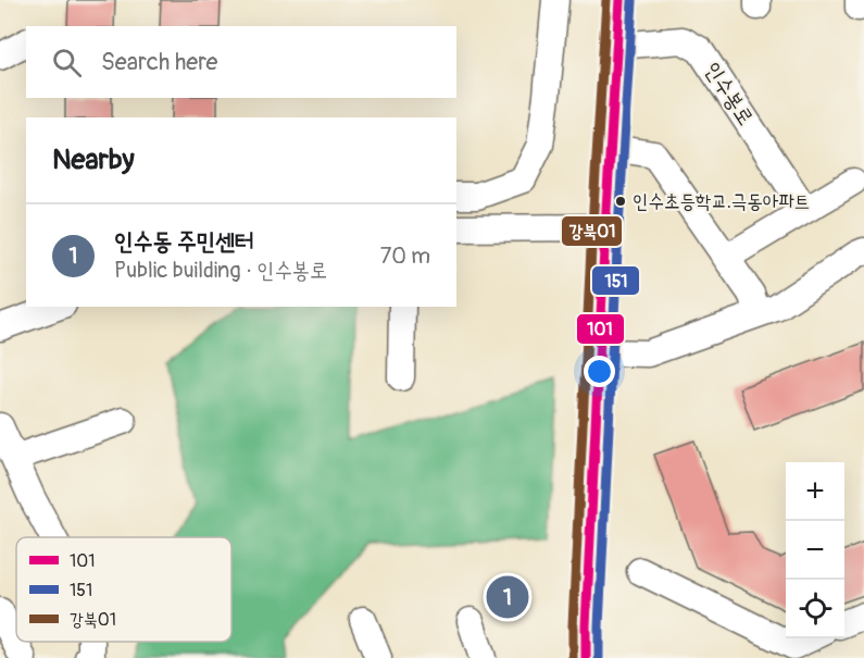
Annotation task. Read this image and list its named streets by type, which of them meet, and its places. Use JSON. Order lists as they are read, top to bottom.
{
  "streets": {
    "street": ["인수봉로"]
  },
  "places": ["인수초등학교.극동아파트"],
  "lines": ["transit line 101", "transit line 강북01", "transit line 151"],
  "legend": ["101", "151", "강북01"],
  "page": {
    "search": "Search here",
    "heading": "Nearby",
    "list": [
      {
        "mark": "1",
        "name": "인수동 주민센터",
        "note": "Public building · 인수봉로",
        "value": "70 m"
      }
    ],
    "map_buttons": ["+", "−"],
    "pins": "1"
  }
}
